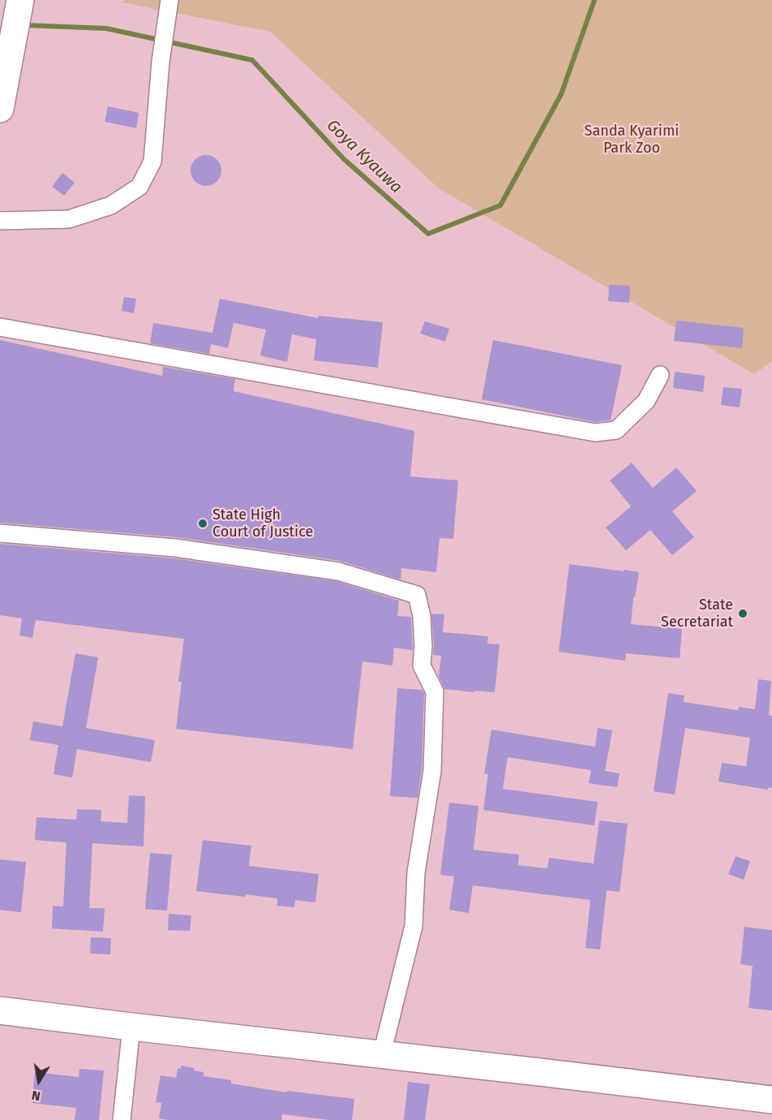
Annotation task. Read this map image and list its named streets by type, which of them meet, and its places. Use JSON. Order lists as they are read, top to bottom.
{
  "water": ["Goya Kyauwa"],
  "parks": ["Sanda Kyarimi Park Zoo"],
  "places": ["State High Court of Justice", "State Secretariat"],
  "north": "bottom"
}
